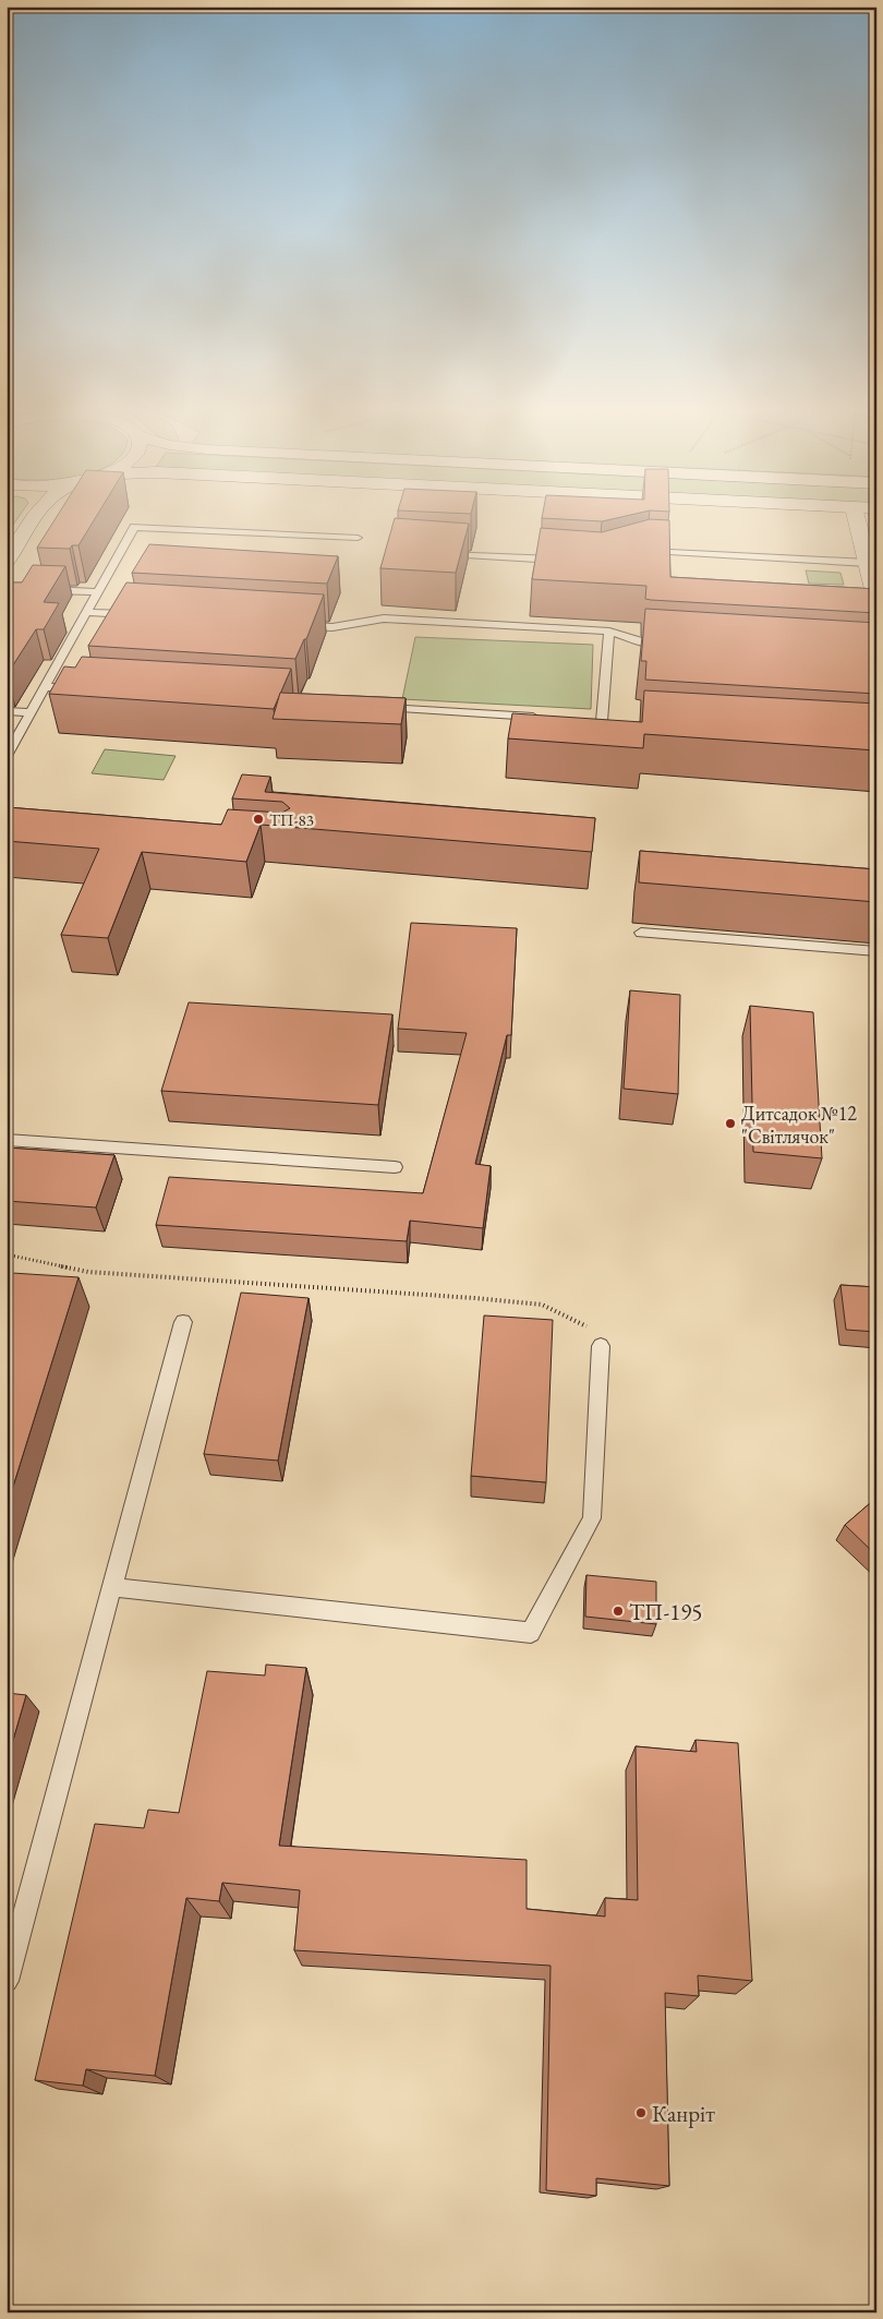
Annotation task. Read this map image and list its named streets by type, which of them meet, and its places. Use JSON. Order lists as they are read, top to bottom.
{
  "places": [
    "ТП-83",
    "Дитсадок №12 \"Світлячок\"",
    "ТП-195",
    "Канріт"
  ]
}
